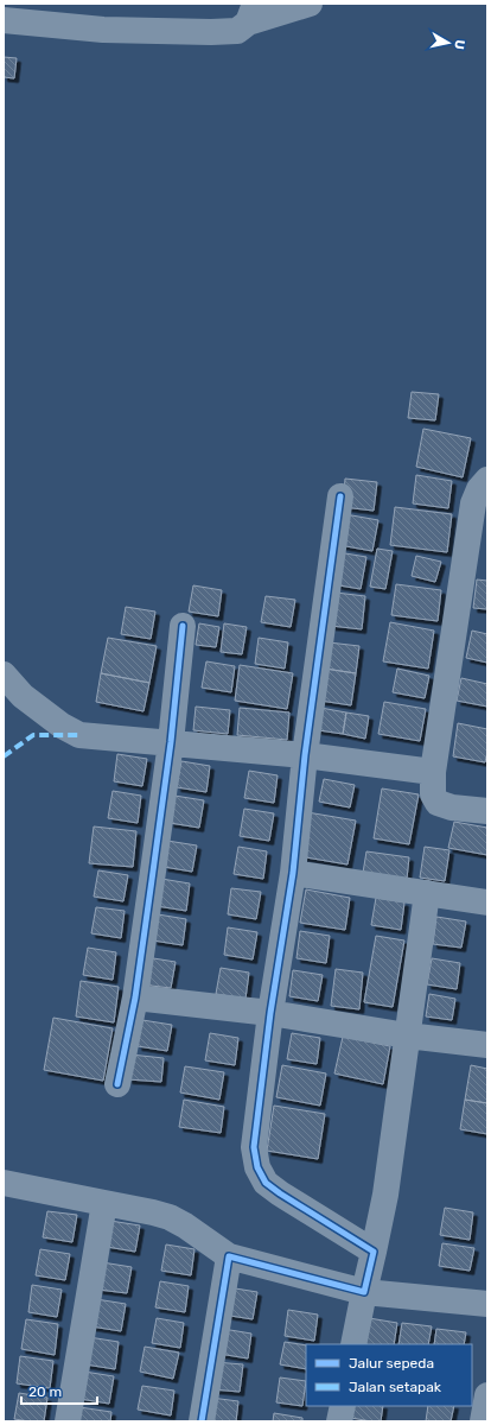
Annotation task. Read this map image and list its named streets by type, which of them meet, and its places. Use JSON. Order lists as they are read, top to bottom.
{
  "legend": ["Jalur sepeda", "Jalan setapak"],
  "scale_bar": "20 m",
  "north": "right"
}
